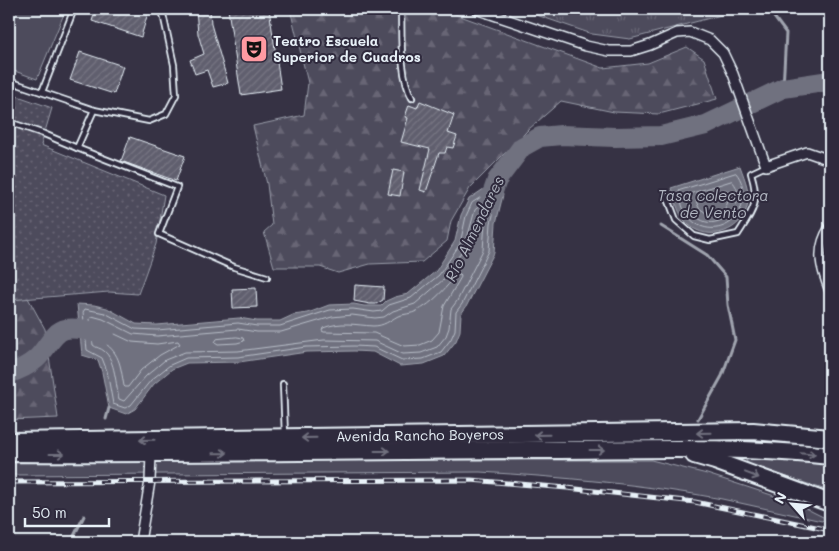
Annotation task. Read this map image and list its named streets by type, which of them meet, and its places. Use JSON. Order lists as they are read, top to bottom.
{
  "streets": {
    "highway": ["Avenida Rancho Boyeros"]
  },
  "water": ["Tasa colectora de Vento", "Río Almendares"],
  "places": {
    "theatre": ["Teatro Escuela Superior de Cuadros"]
  },
  "scale_bar": "50 m",
  "north": "top left"
}
